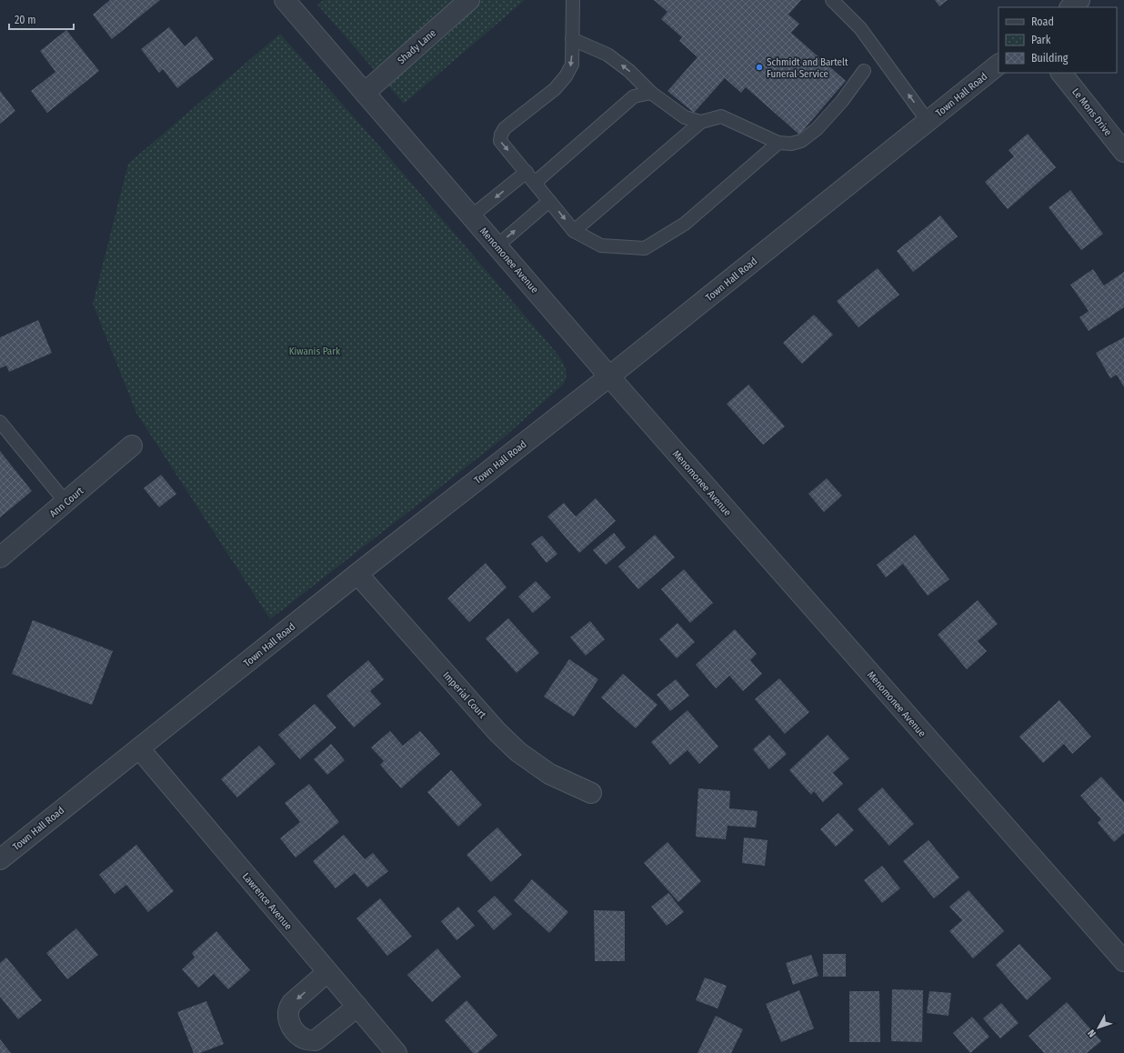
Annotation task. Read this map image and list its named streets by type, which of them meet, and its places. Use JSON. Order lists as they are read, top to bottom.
{
  "streets": {
    "street": [
      "Shady Lane",
      "Town Hall Road",
      "Le Mons Drive",
      "Menomonee Avenue",
      "Ann Court",
      "Imperial Court",
      "Lawrence Avenue"
    ]
  },
  "crossings": [
    ["Shady Lane", "Menomonee Avenue"],
    ["Town Hall Road", "Menomonee Avenue"],
    ["Town Hall Road", "Imperial Court"],
    ["Town Hall Road", "Lawrence Avenue"]
  ],
  "parks": ["Kiwanis Park"],
  "places": ["Schmidt and Bartelt Funeral Service"],
  "legend": ["Road", "Park", "Building"],
  "scale_bar": "20 m",
  "north": "bottom left"
}
